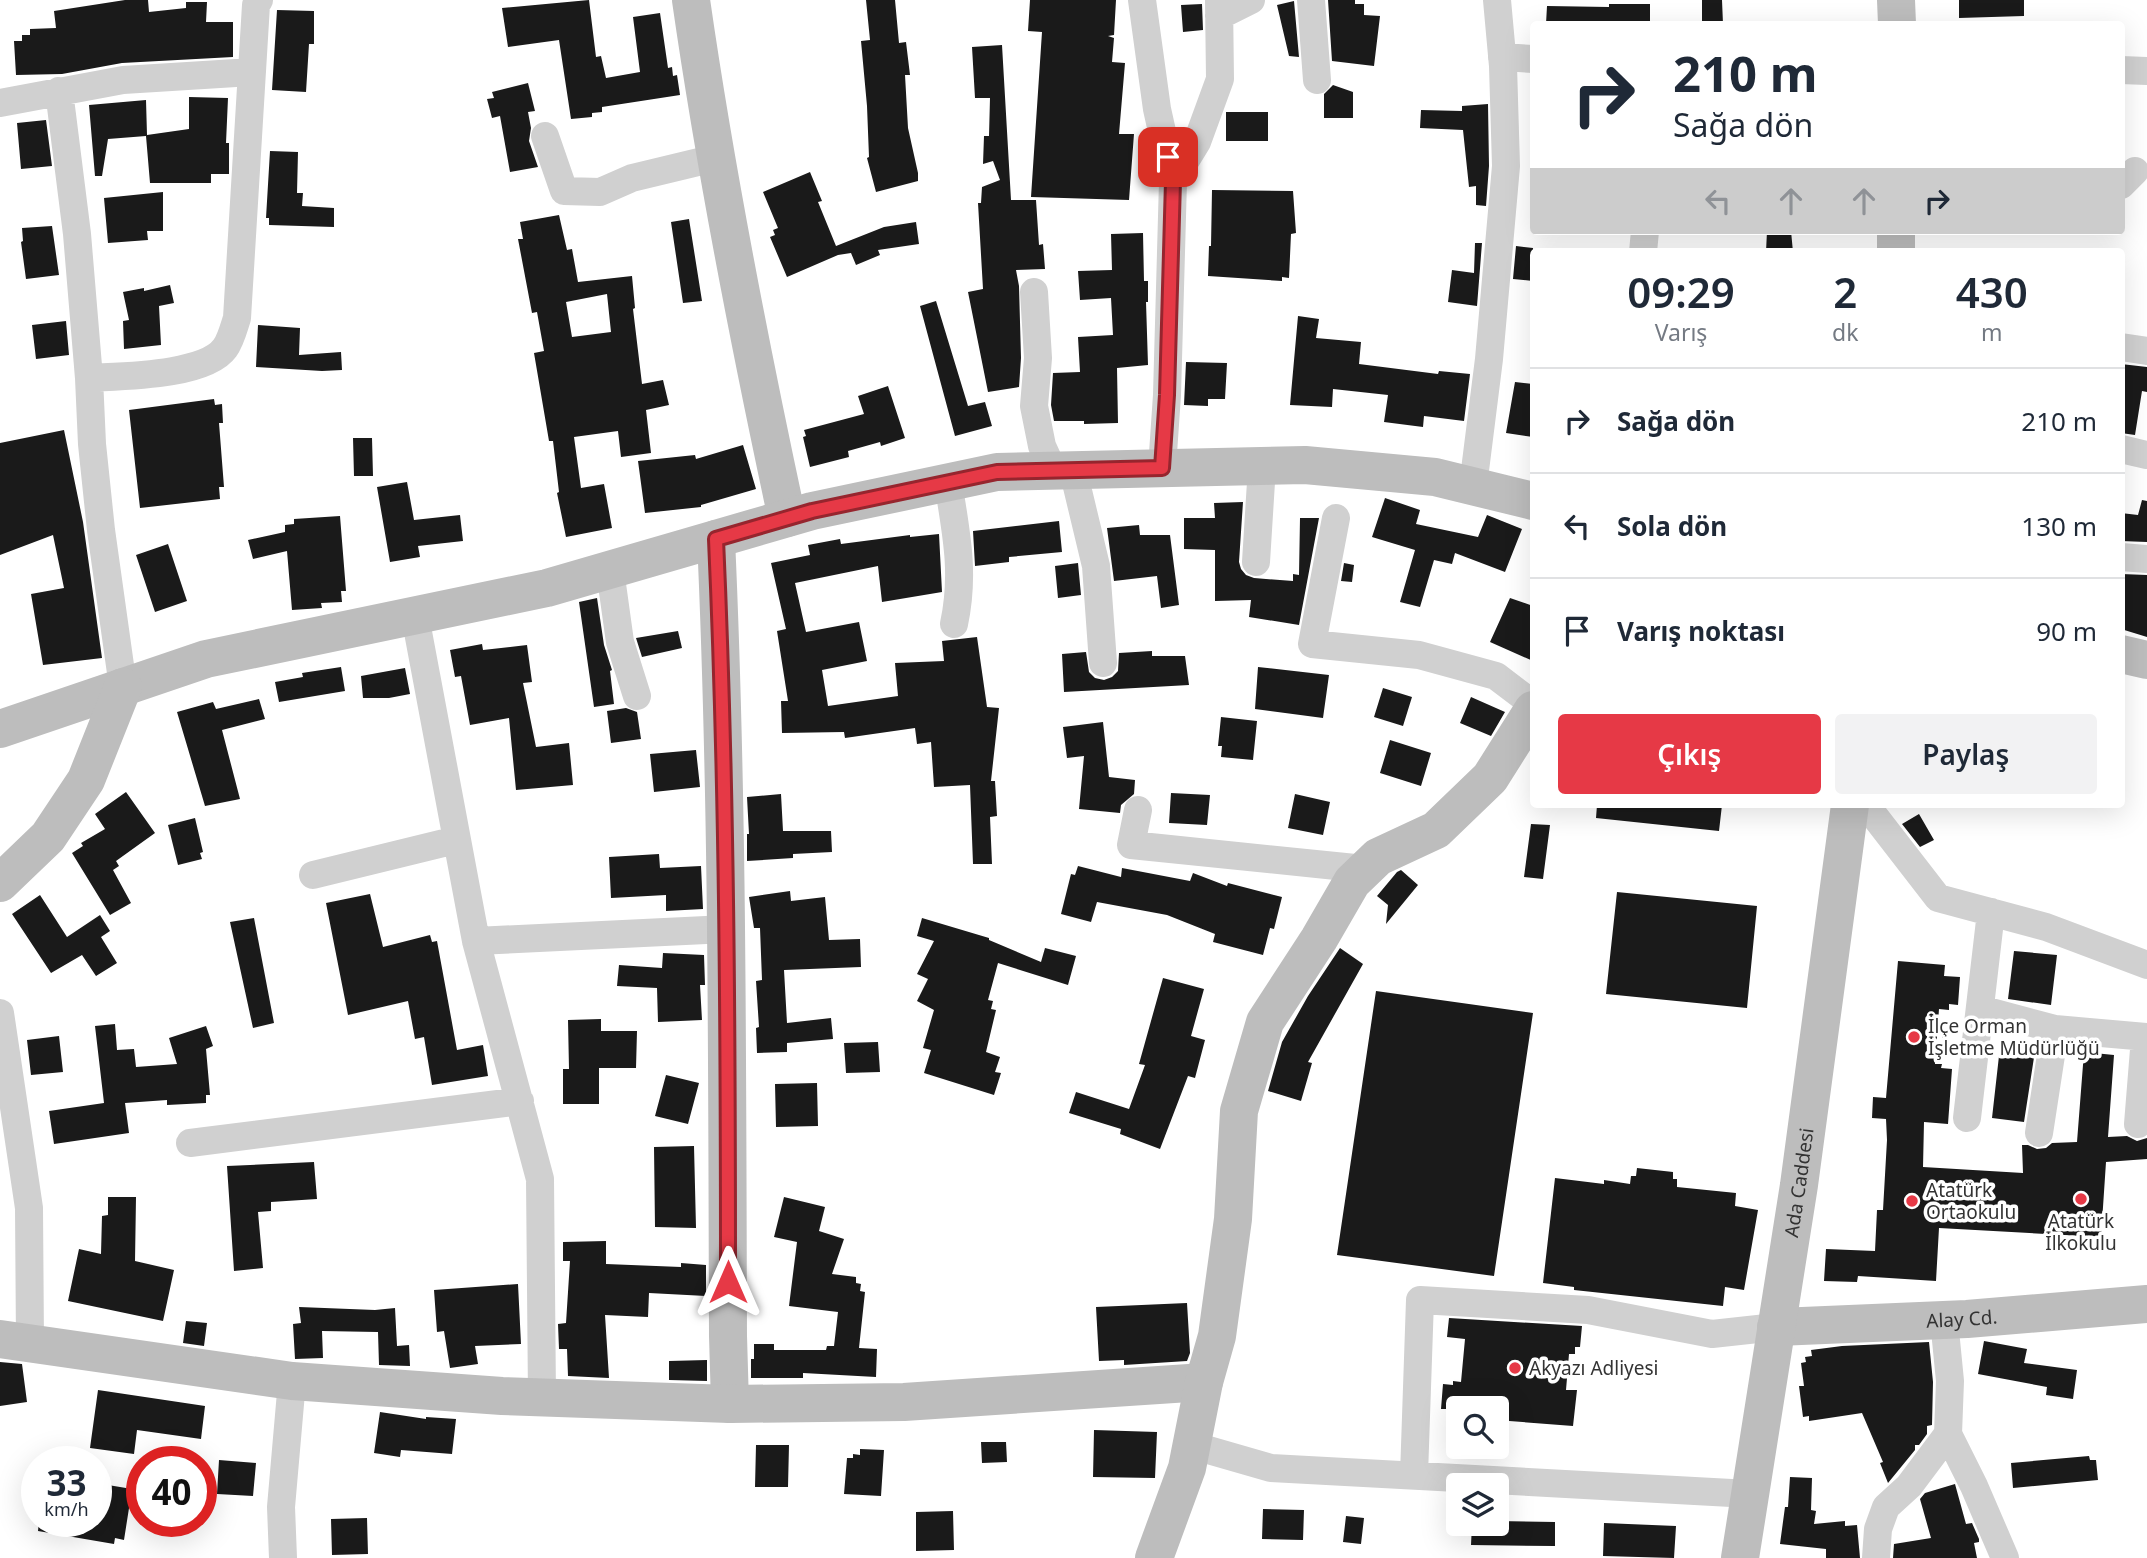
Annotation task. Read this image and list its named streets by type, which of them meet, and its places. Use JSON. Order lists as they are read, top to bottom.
{
  "streets": {
    "street": ["Ada Caddesi", "Alay Cd."]
  },
  "crossings": [
    ["Ada Caddesi", "Alay Cd."]
  ],
  "places": [
    "İlçe Orman İşletme Müdürlüğü",
    "Atatürk İlkokulu",
    "Atatürk Ortaokulu",
    "Akyazı Adliyesi"
  ],
  "page": {
    "turn": ["210 m", "Sağa dön"],
    "eta": [
      "09:29",
      "Varış",
      "2",
      "dk",
      "430",
      "m"
    ],
    "list": [
      {
        "name": "Sağa dön",
        "value": "210 m"
      },
      {
        "name": "Sola dön",
        "value": "130 m"
      },
      {
        "name": "Varış noktası",
        "value": "90 m"
      }
    ],
    "buttons": ["Çıkış", "Paylaş"],
    "speed": "33 km/h",
    "limit": "40"
  }
}
